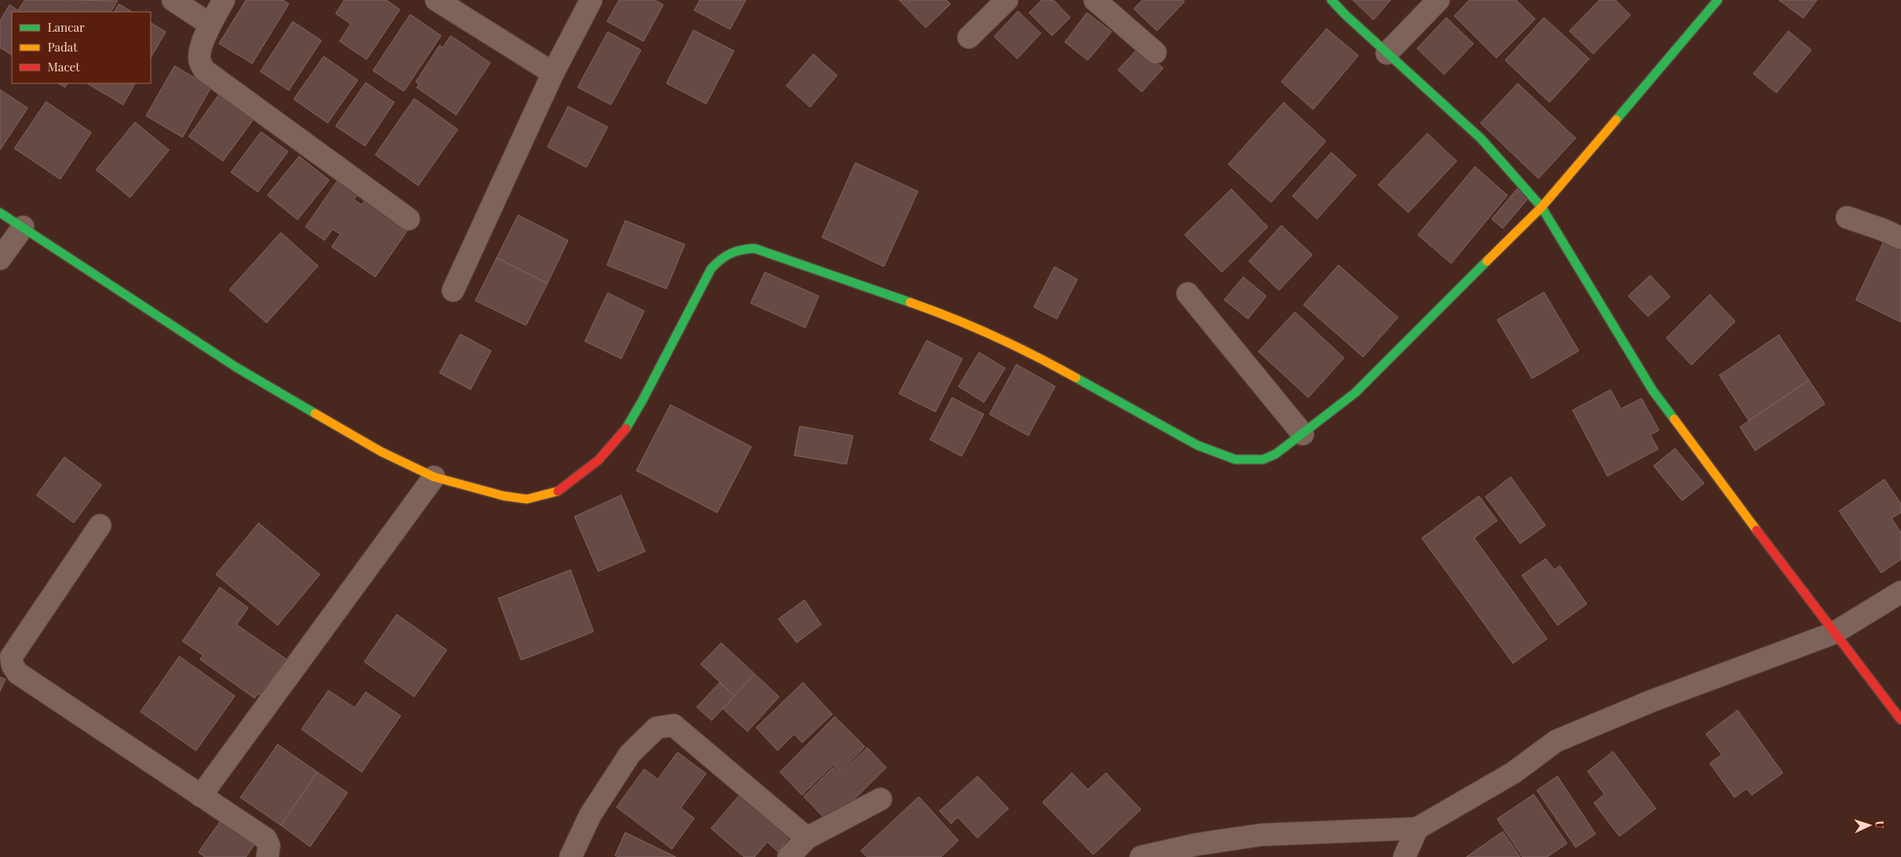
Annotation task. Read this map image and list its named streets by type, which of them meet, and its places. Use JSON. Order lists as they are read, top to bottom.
{
  "legend": ["Lancar", "Padat", "Macet"],
  "north": "right"
}
